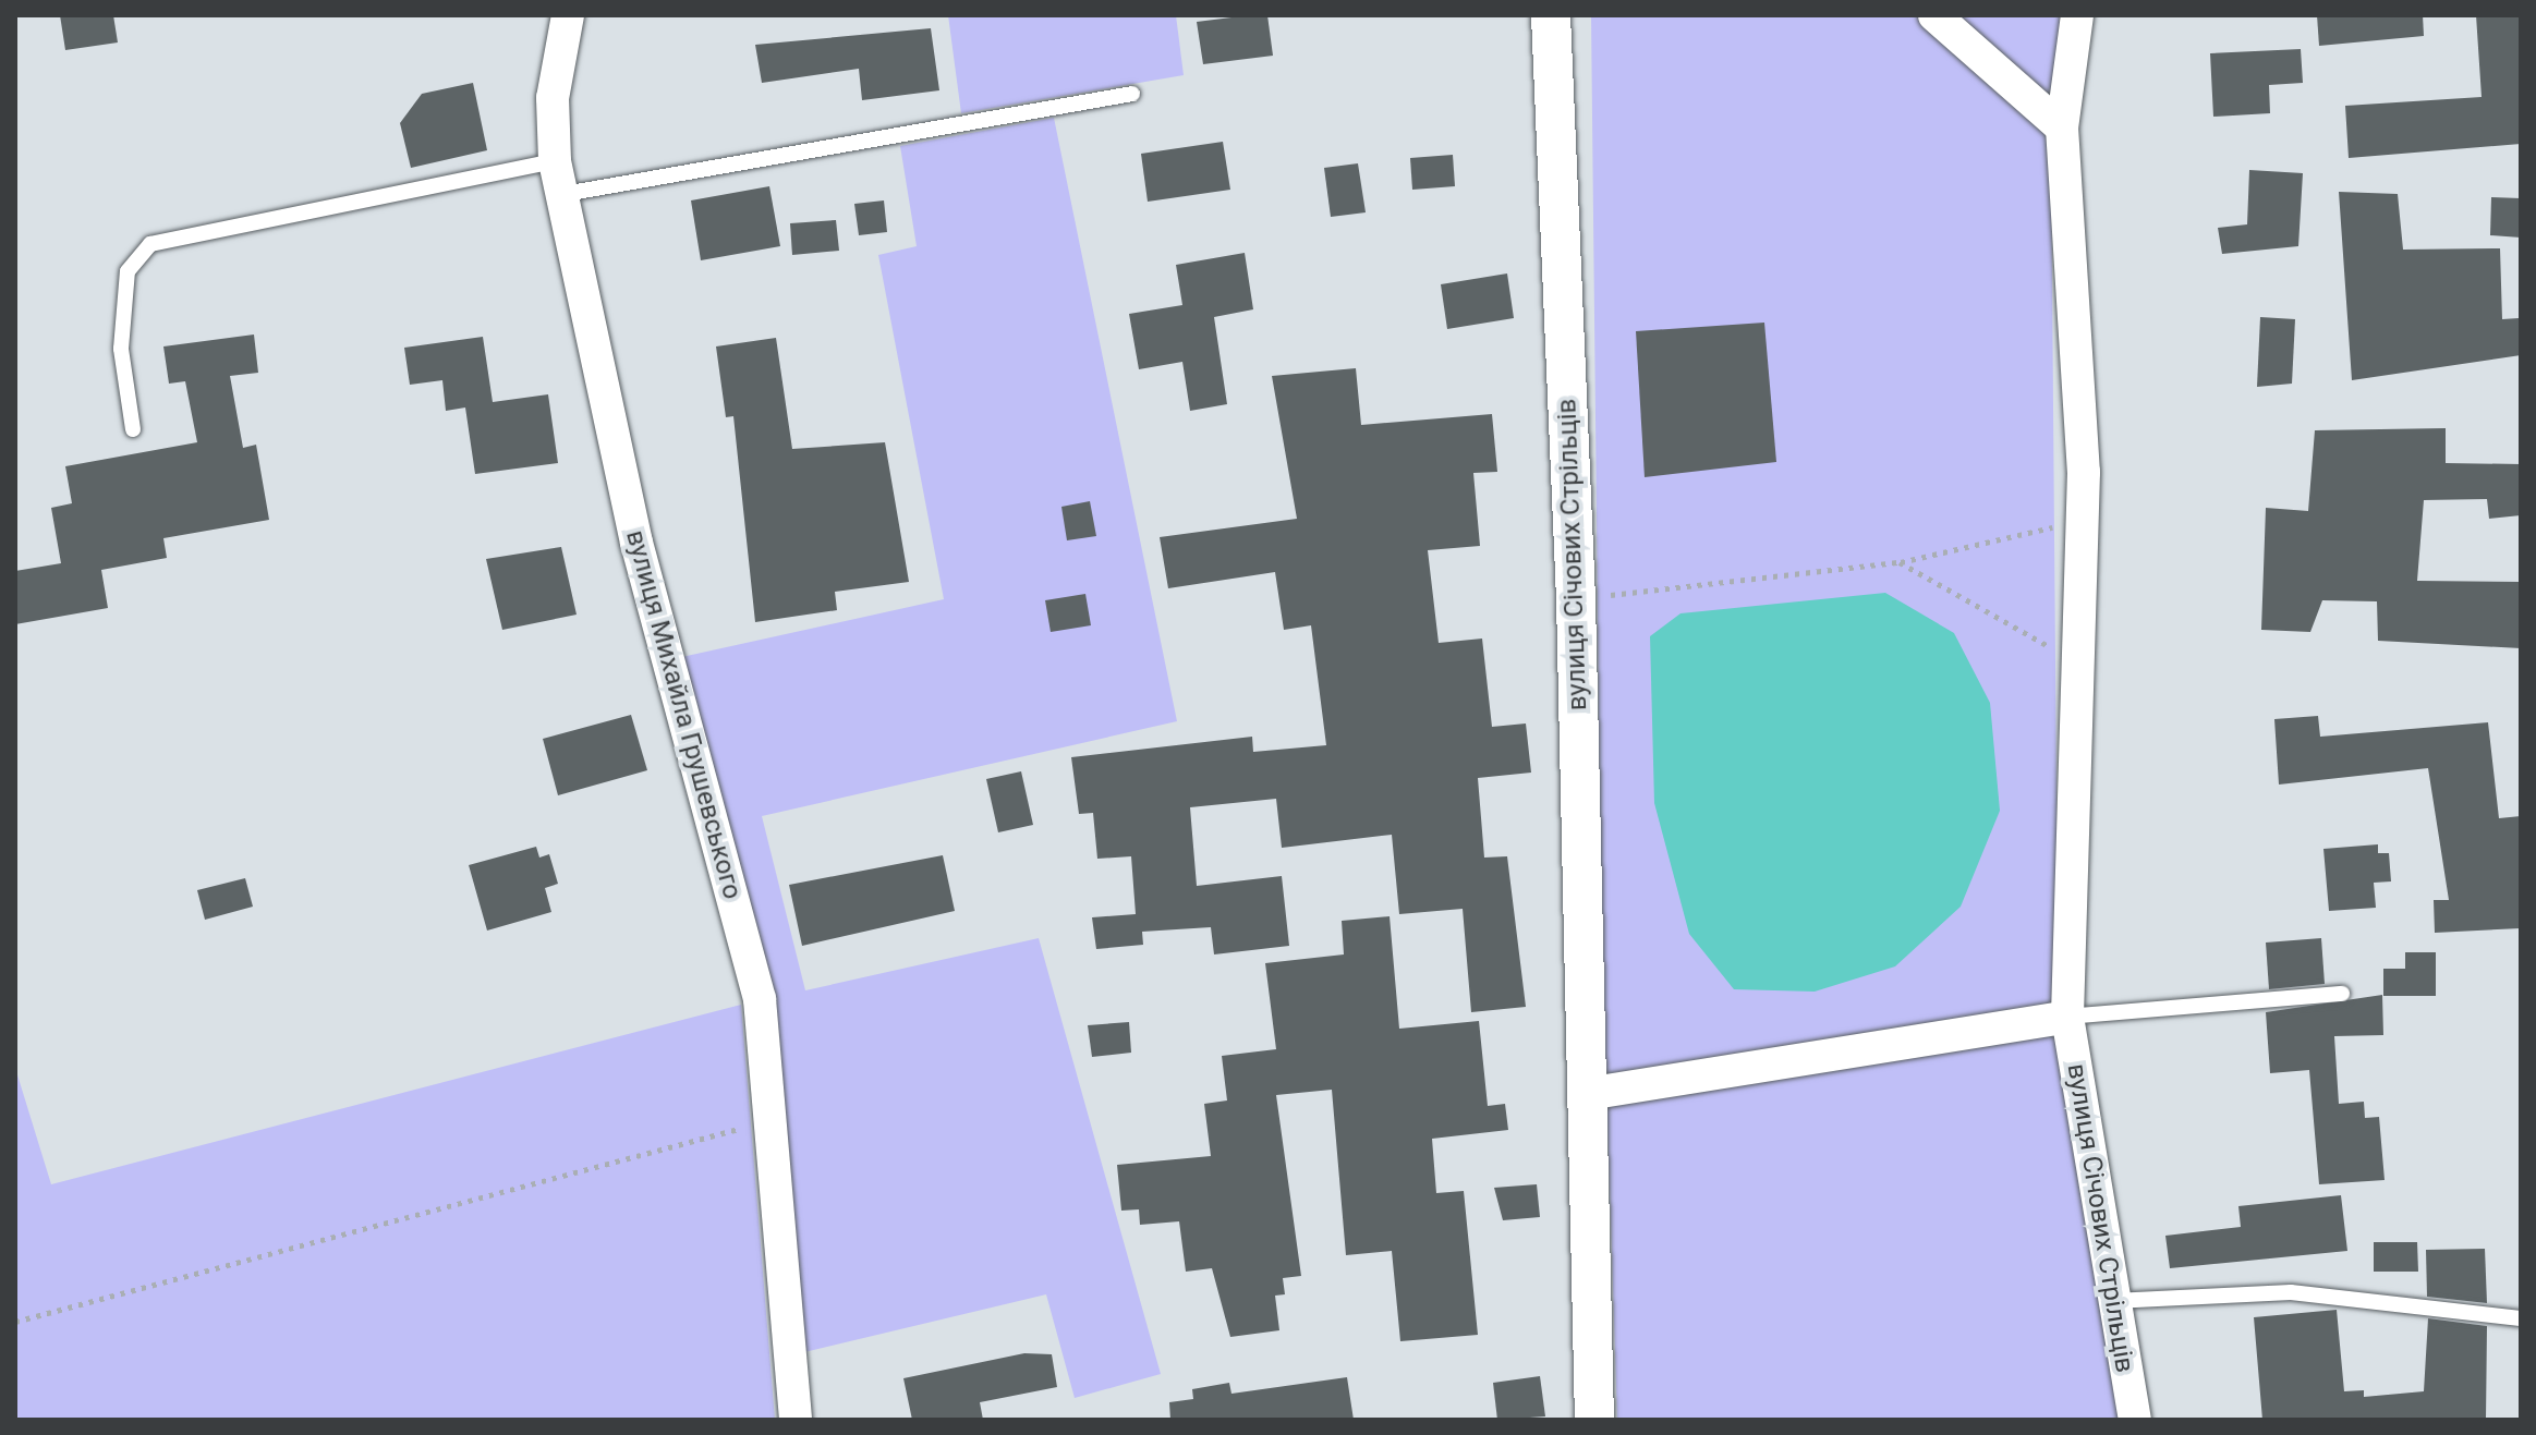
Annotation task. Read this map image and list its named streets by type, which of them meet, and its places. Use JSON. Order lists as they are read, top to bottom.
{
  "streets": {
    "street": ["вулиця Січових Стрільців", "вулиця Михайла Грушевського"]
  }
}
